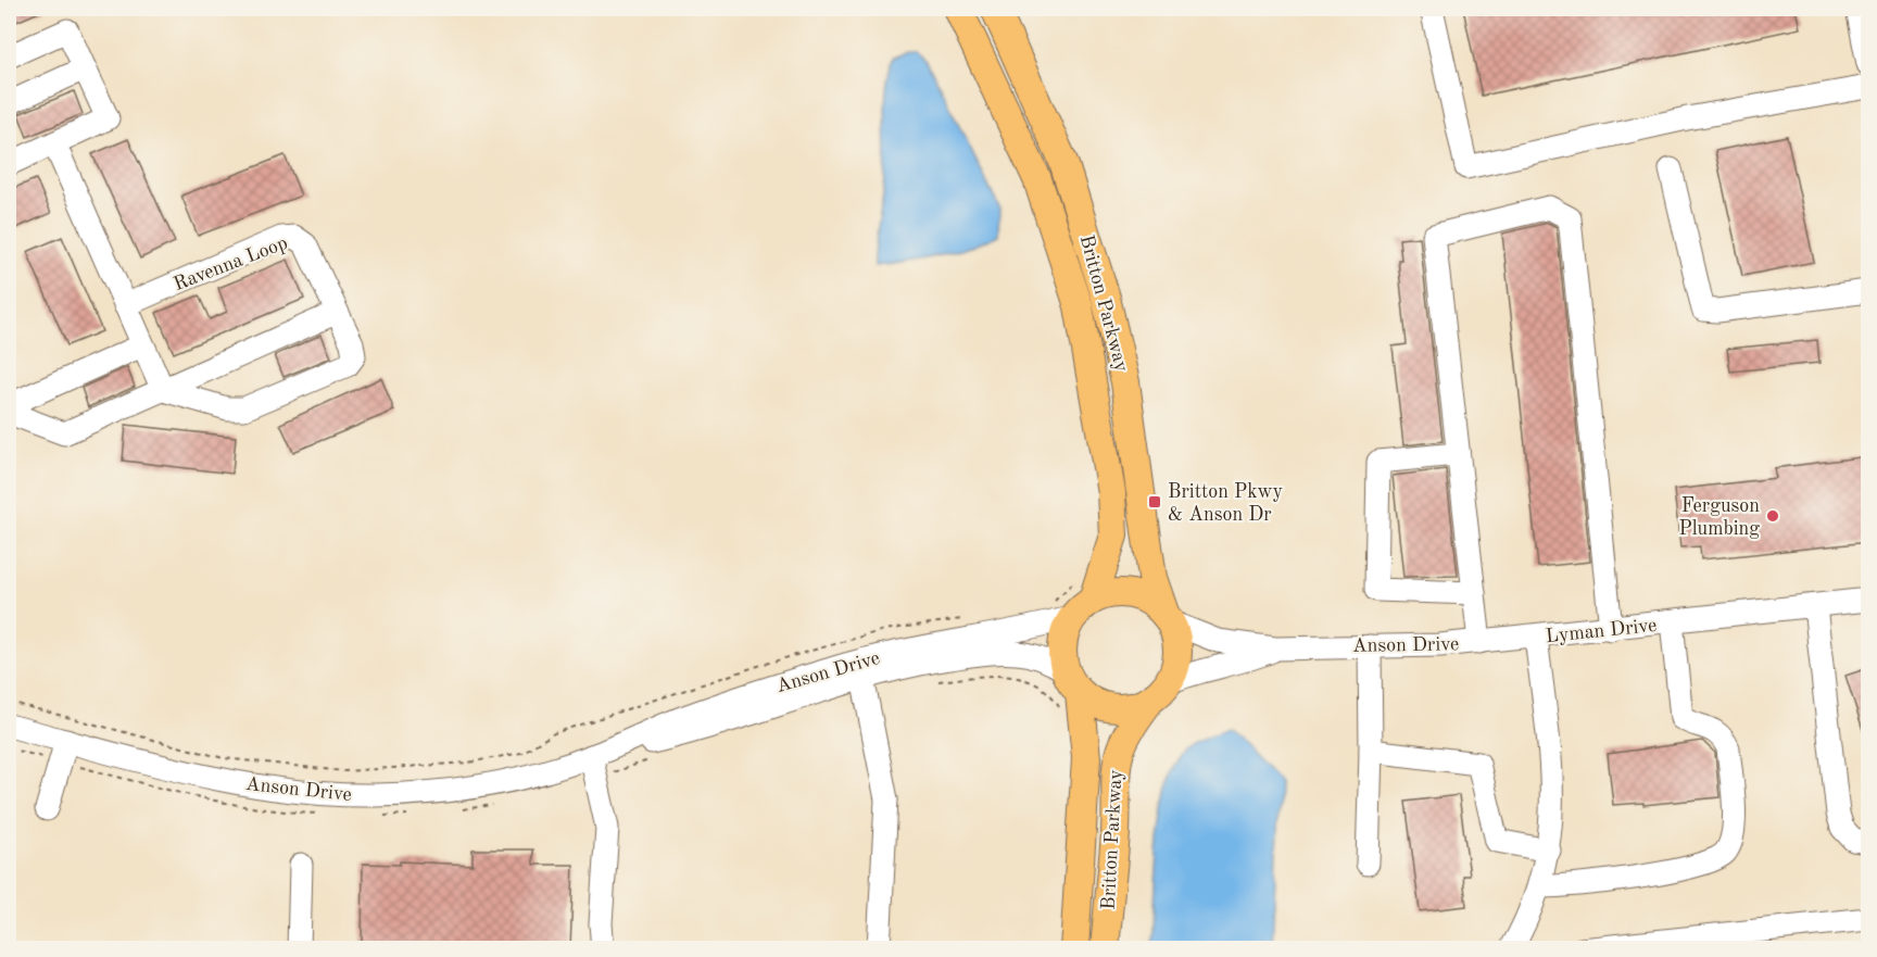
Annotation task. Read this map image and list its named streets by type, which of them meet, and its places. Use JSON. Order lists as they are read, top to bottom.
{
  "streets": {
    "main road": ["Britton Parkway"],
    "street": ["Ravenna Loop", "Lyman Drive", "Anson Drive"]
  },
  "crossings": [
    ["Britton Parkway", "Anson Drive"],
    ["Lyman Drive", "Anson Drive"]
  ],
  "places": {
    "transit": ["Britton Pkwy & Anson Dr"],
    "other": ["Ferguson Plumbing"]
  }
}
